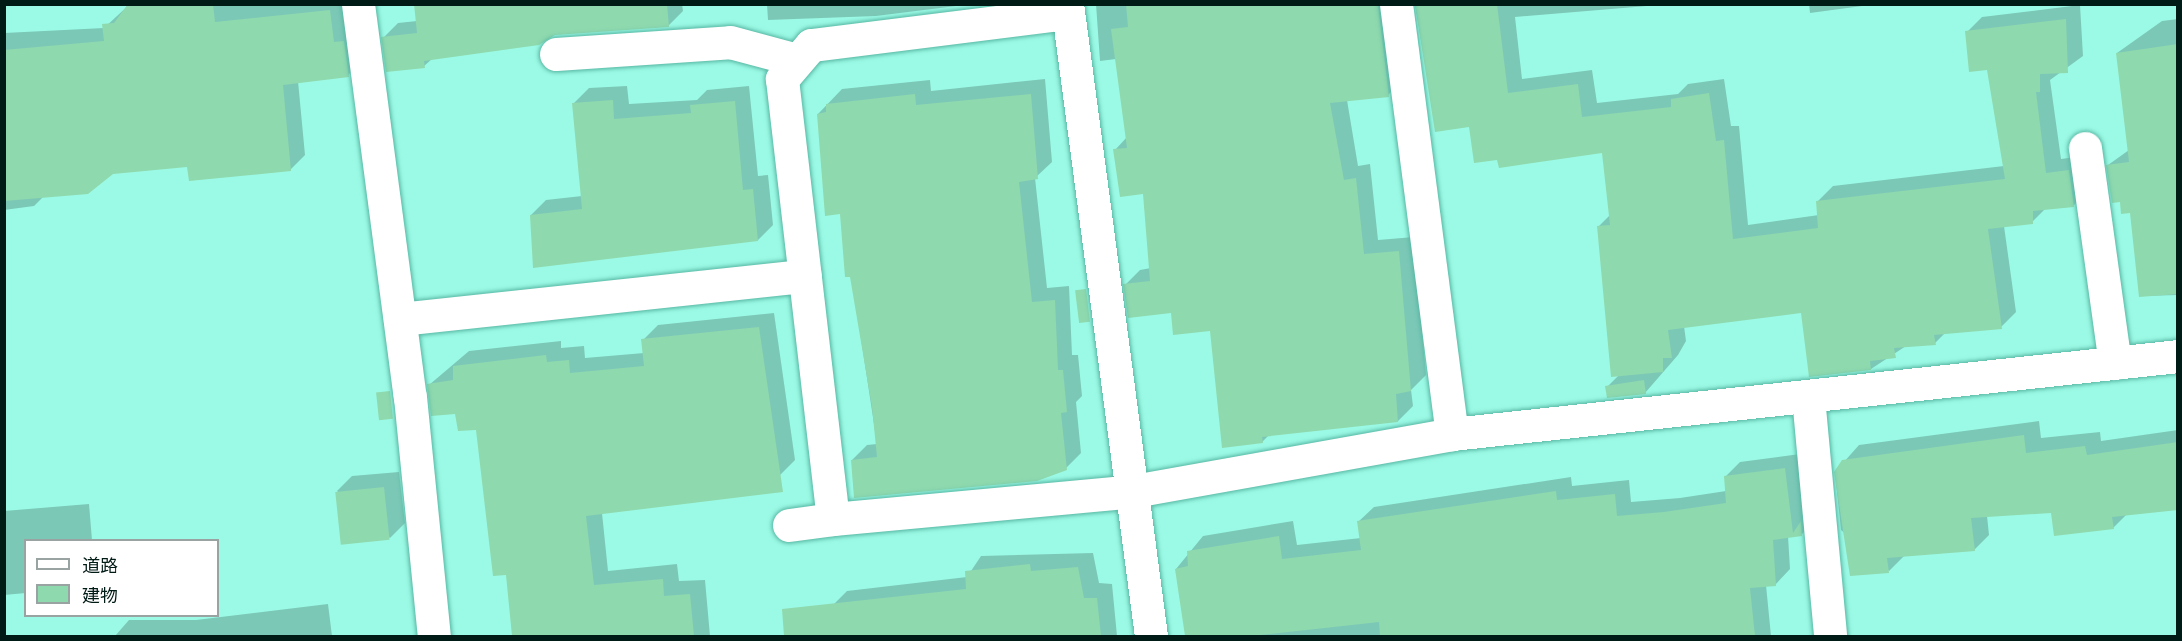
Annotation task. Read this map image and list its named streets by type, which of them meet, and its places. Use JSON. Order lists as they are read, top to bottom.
{
  "legend": ["道路", "建物"]
}
